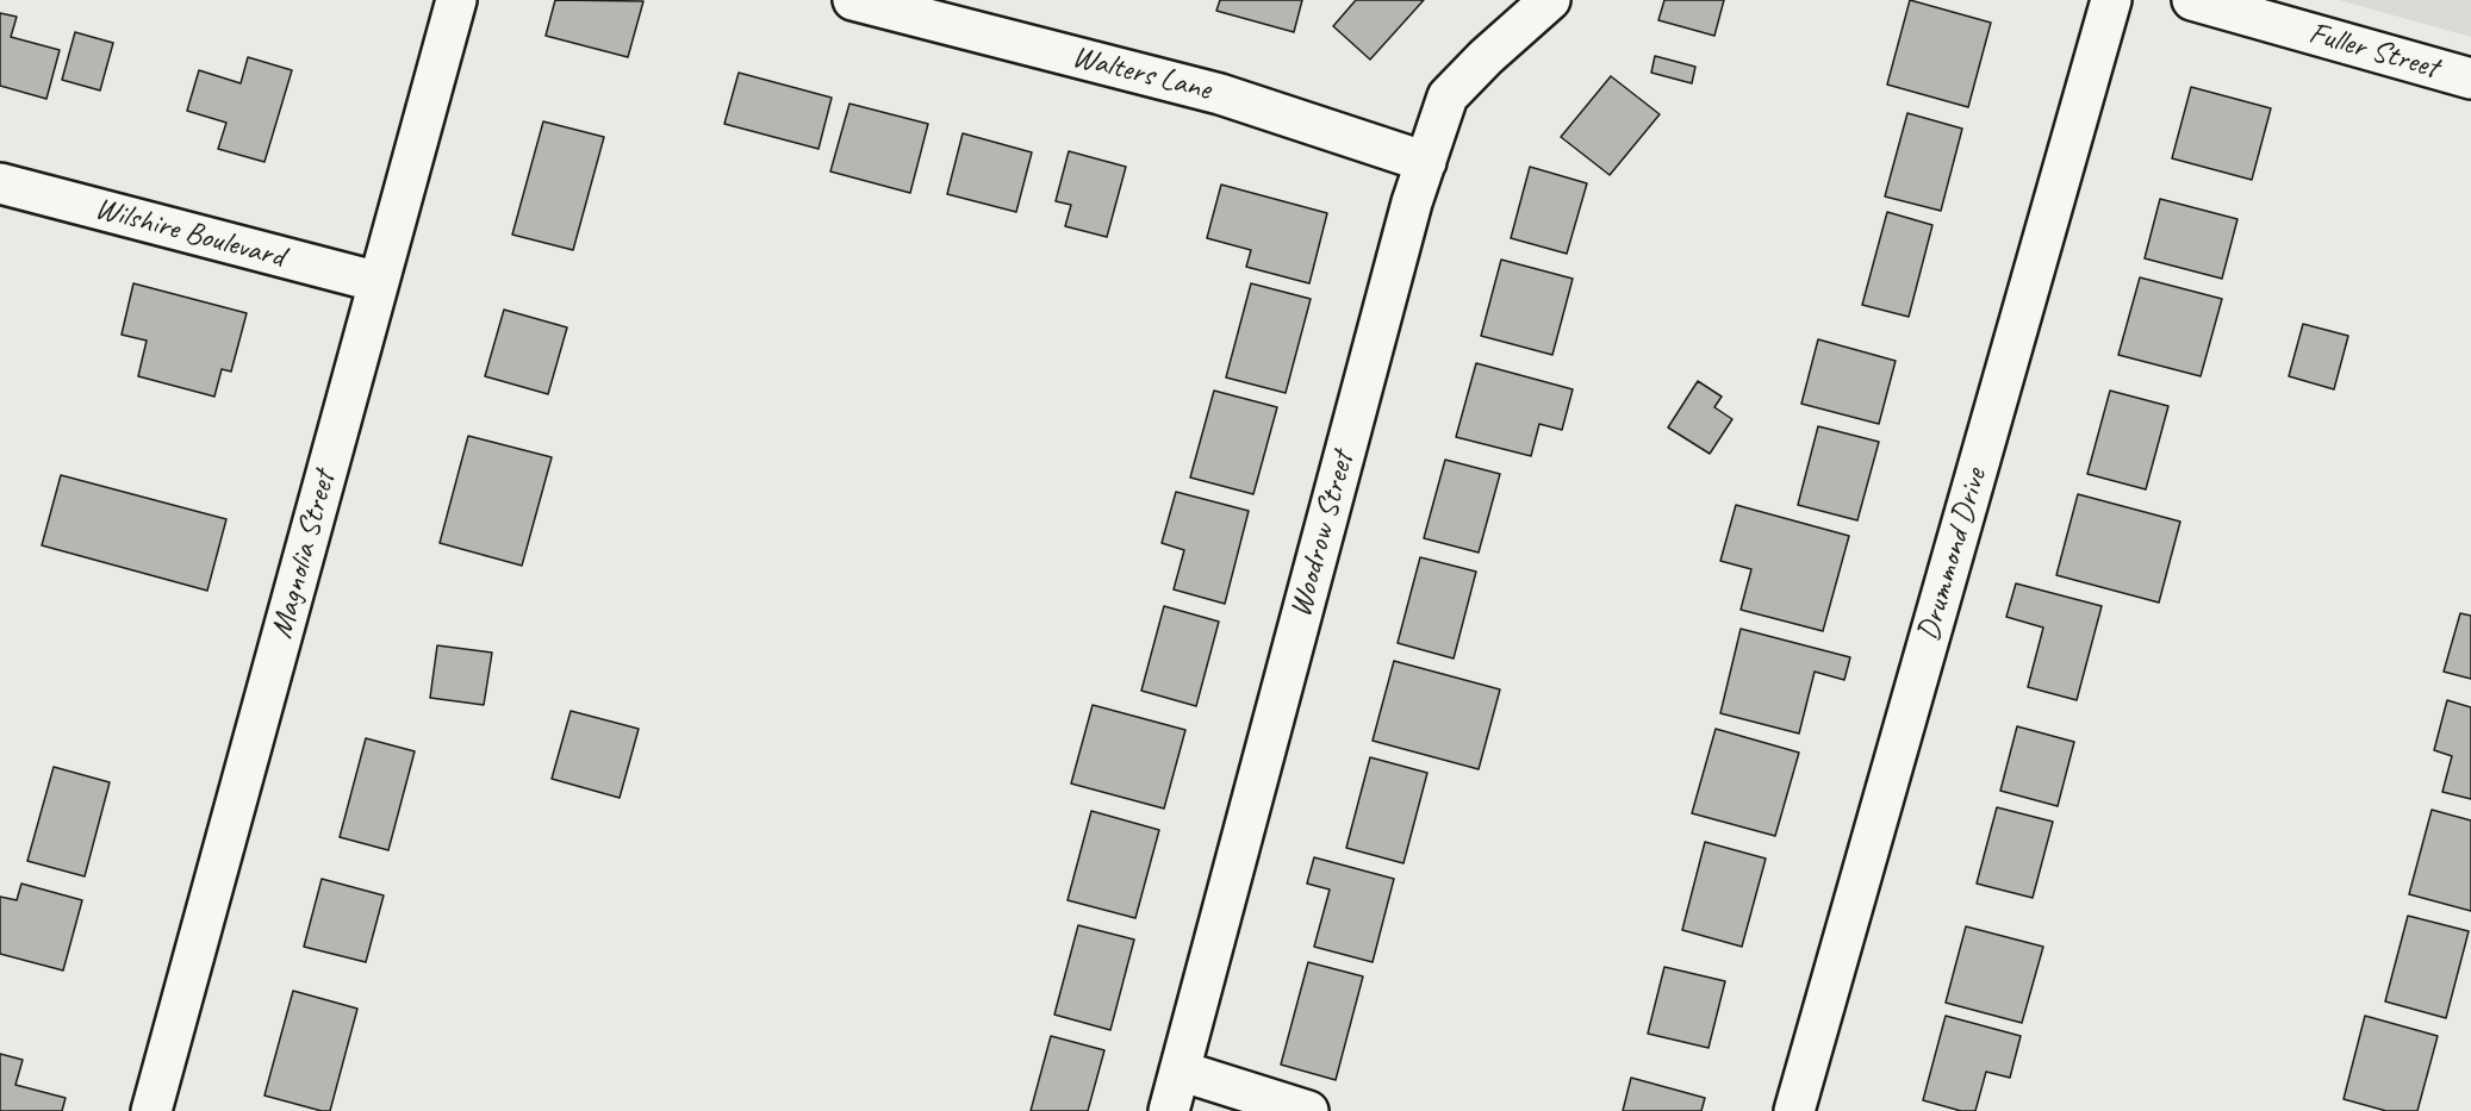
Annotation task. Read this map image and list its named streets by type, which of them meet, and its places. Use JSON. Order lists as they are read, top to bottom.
{
  "streets": {
    "street": [
      "Fuller Street",
      "Walters Lane",
      "Wilshire Boulevard",
      "Woodrow Street",
      "Magnolia Street",
      "Drummond Drive"
    ]
  },
  "crossings": [
    ["Walters Lane", "Woodrow Street"],
    ["Wilshire Boulevard", "Magnolia Street"]
  ]
}
